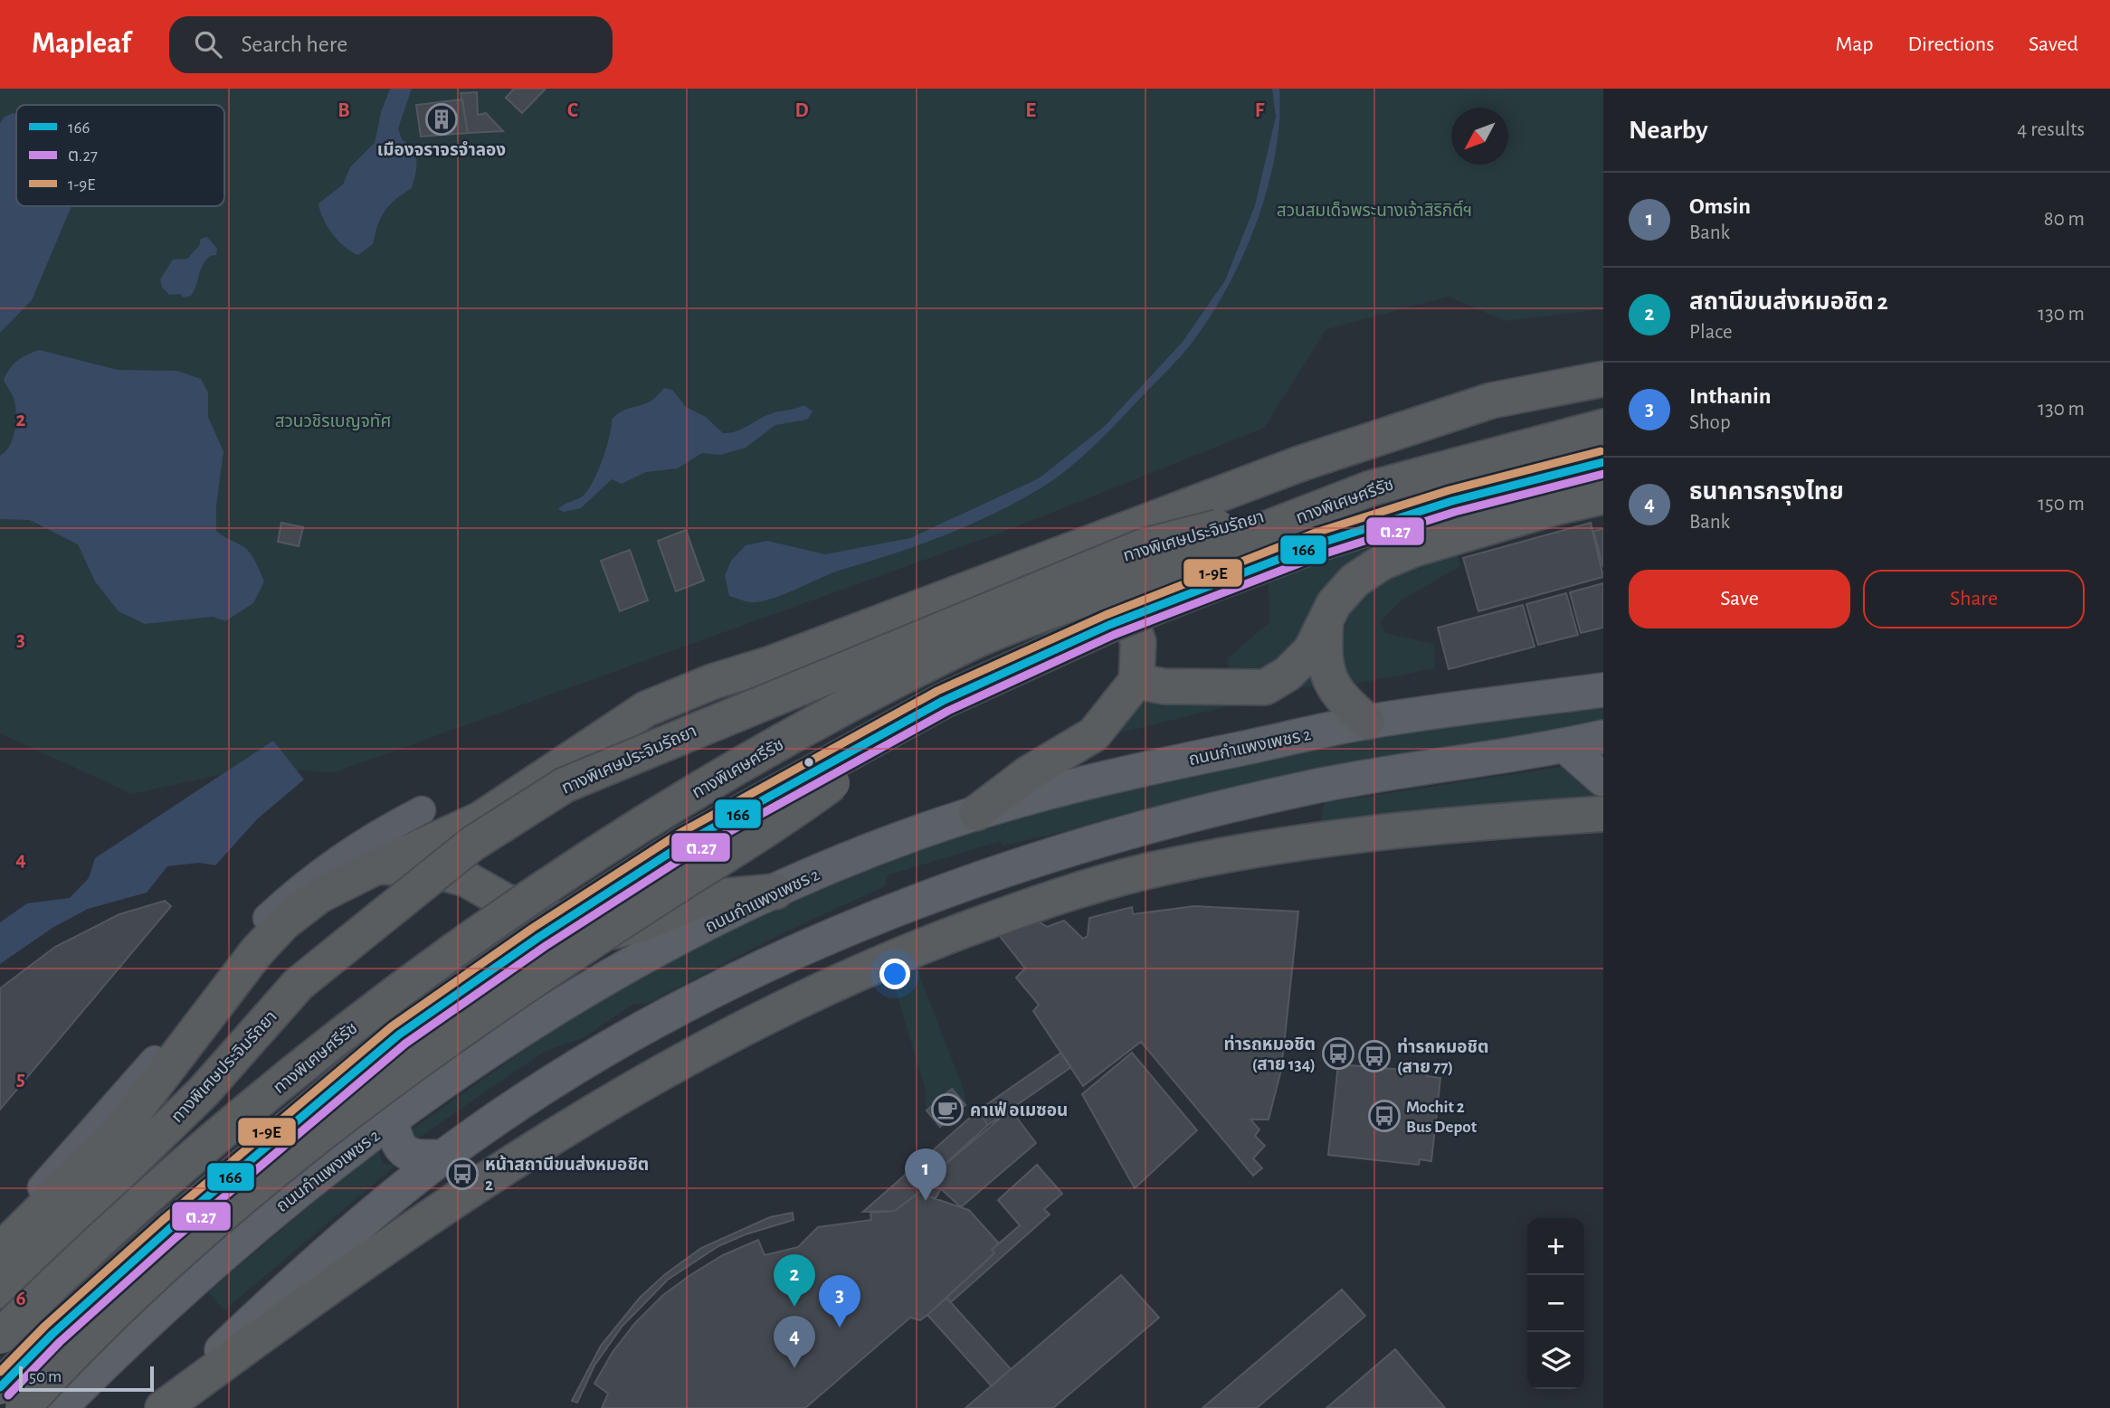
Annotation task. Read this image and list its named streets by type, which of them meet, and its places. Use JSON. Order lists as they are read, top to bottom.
{
  "streets": {
    "highway": ["ทางพิเศษศรีรัช", "ทางพิเศษประจิมรัถยา"],
    "main road": ["ถนนกำแพงเพชร 2"]
  },
  "crossings": [
    ["ทางพิเศษศรีรัช", "ทางพิเศษประจิมรัถยา"]
  ],
  "parks": ["สวนสมเด็จพระนางเจ้าสิริกิติ์ฯ", "สวนวชิรเบญจทัศ"],
  "places": {
    "building": ["เมืองจราจรจำลอง"],
    "bus stop": [
      "ท่ารถหมอชิต (สาย 134)",
      "ท่ารถหมอชิต (สาย 77)",
      "Mochit 2 Bus Depot",
      "หน้าสถานีขนส่งหมอชิต 2"
    ],
    "cafe": ["คาเฟ่ อเมซอน"]
  },
  "lines": ["transit line 1-9E", "transit line 166", "transit line ต.27"],
  "legend": ["166", "ต.27", "1-9E"],
  "scale_bar": "50 m",
  "north": "bottom left",
  "page": {
    "header": "Mapleaf",
    "search": "Search here",
    "nav": ["Map", "Directions", "Saved"],
    "heading": ["Nearby", "4 results"],
    "list": [
      {
        "mark": "1",
        "name": "Omsin",
        "note": "Bank",
        "value": "80 m"
      },
      {
        "mark": "2",
        "name": "สถานีขนส่งหมอชิต 2",
        "note": "Place",
        "value": "130 m"
      },
      {
        "mark": "3",
        "name": "Inthanin",
        "note": "Shop",
        "value": "130 m"
      },
      {
        "mark": "4",
        "name": "ธนาคารกรุงไทย",
        "note": "Bank",
        "value": "150 m"
      }
    ],
    "buttons": ["Save", "Share"],
    "pins": [
      "1",
      "2",
      "3",
      "4"
    ],
    "map_buttons": ["+", "−"],
    "scale": "50 m"
  },
  "grid": {
    "columns": [
      "B",
      "C",
      "D",
      "E",
      "F"
    ],
    "rows": [
      "2",
      "3",
      "4",
      "5",
      "6"
    ]
  }
}
